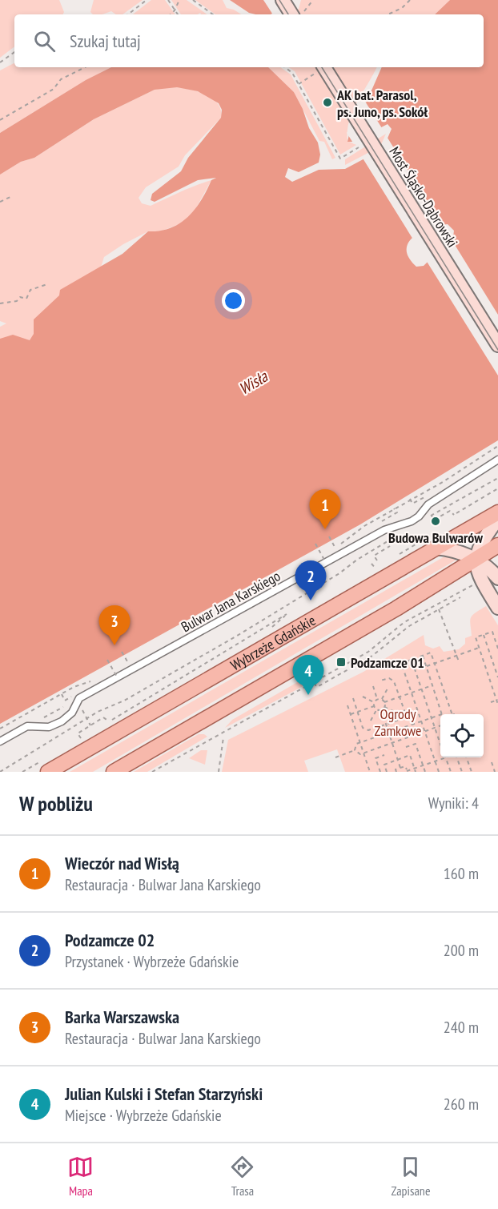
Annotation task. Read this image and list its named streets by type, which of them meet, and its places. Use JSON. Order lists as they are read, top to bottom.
{
  "streets": {
    "main road": ["Most Śląsko-Dąbrowski", "Wybrzeże Gdańskie"],
    "street": ["Bulwar Jana Karskiego"]
  },
  "water": ["Wisła"],
  "parks": ["Ogrody Zamkowe"],
  "places": {
    "other": ["AK bat. Parasol, ps. Juno, ps. Sokół", "Budowa Bulwarów"],
    "transit": ["Podzamcze 01"]
  },
  "page": {
    "search": "Szukaj tutaj",
    "pins": [
      "1",
      "2",
      "3",
      "4"
    ],
    "heading": ["W pobliżu", "Wyniki: 4"],
    "list": [
      {
        "mark": "1",
        "name": "Wieczór nad Wisłą",
        "note": "Restauracja · Bulwar Jana Karskiego",
        "value": "160 m"
      },
      {
        "mark": "2",
        "name": "Podzamcze 02",
        "note": "Przystanek · Wybrzeże Gdańskie",
        "value": "200 m"
      },
      {
        "mark": "3",
        "name": "Barka Warszawska",
        "note": "Restauracja · Bulwar Jana Karskiego",
        "value": "240 m"
      },
      {
        "mark": "4",
        "name": "Julian Kulski i Stefan Starzyński",
        "note": "Miejsce · Wybrzeże Gdańskie",
        "value": "260 m"
      }
    ],
    "nav": ["Mapa", "Trasa", "Zapisane"]
  }
}
